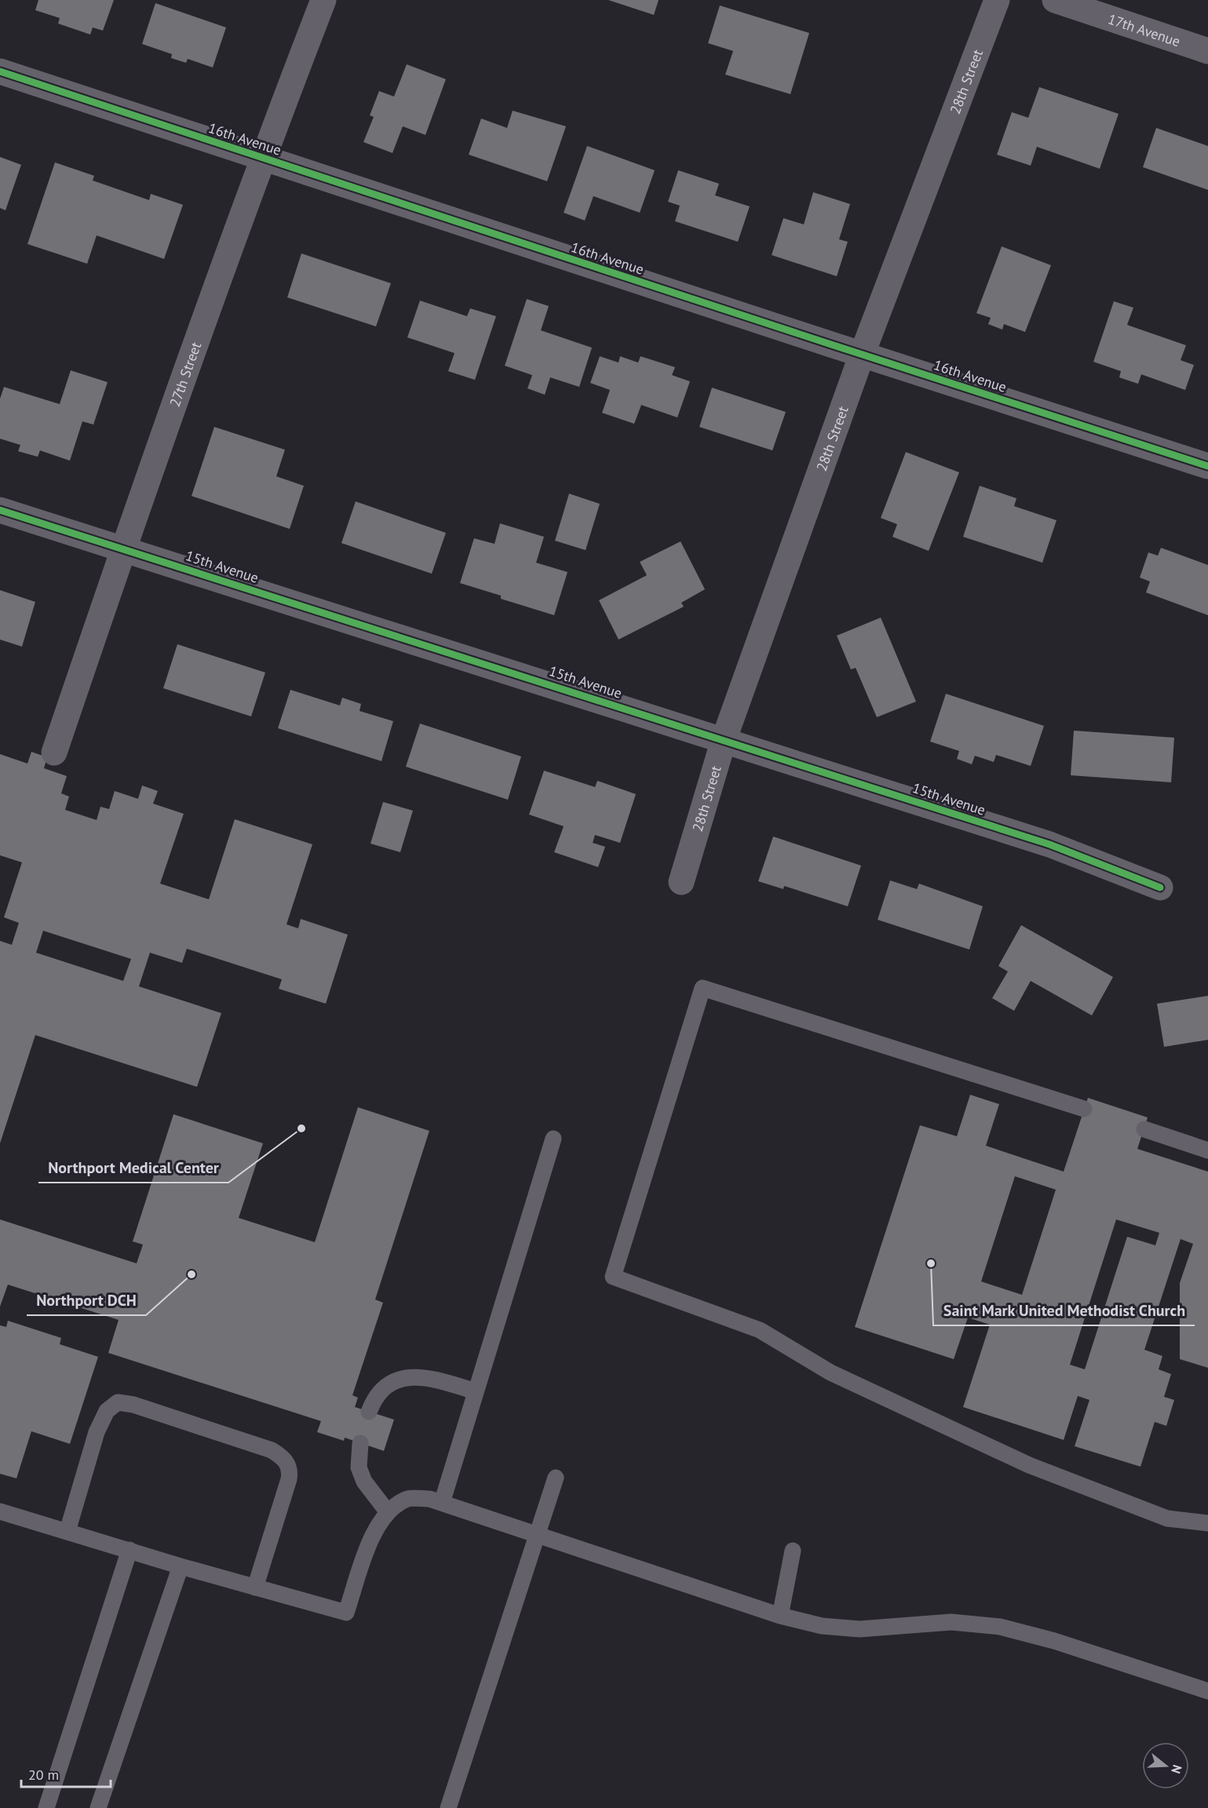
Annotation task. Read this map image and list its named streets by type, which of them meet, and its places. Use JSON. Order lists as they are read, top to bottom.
{
  "streets": {
    "street": [
      "17th Avenue",
      "28th Street",
      "16th Avenue",
      "27th Street",
      "15th Avenue"
    ]
  },
  "crossings": [
    ["28th Street", "16th Avenue"],
    ["28th Street", "15th Avenue"],
    ["16th Avenue", "27th Street"],
    ["27th Street", "15th Avenue"]
  ],
  "places": ["Northport Medical Center", "Saint Mark United Methodist Church", "Northport DCH"],
  "scale_bar": "20 m",
  "north": "right"
}
